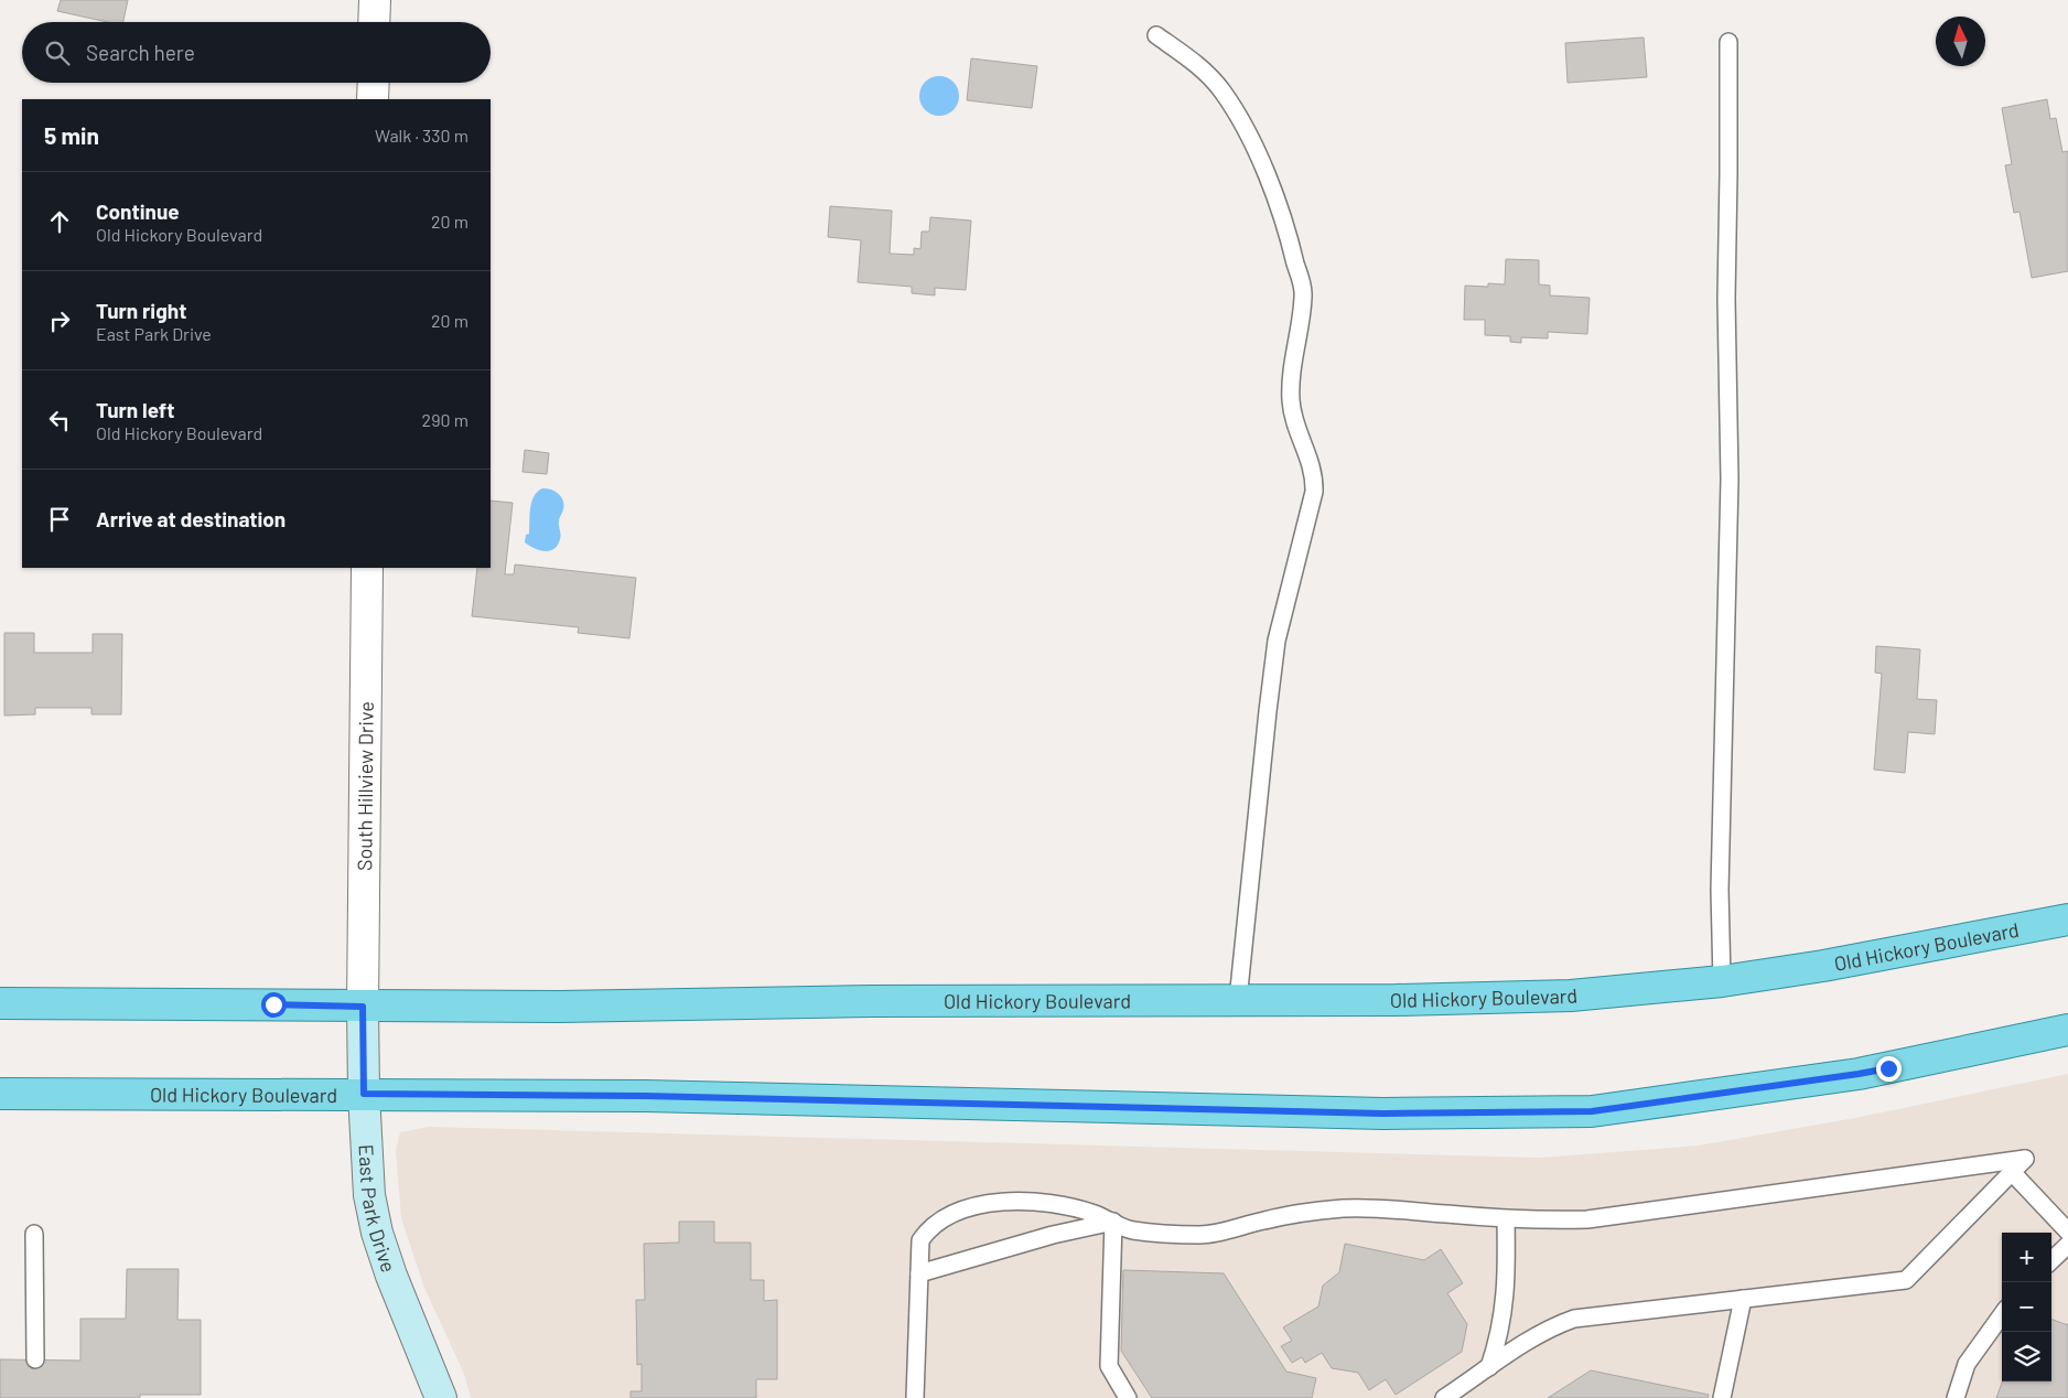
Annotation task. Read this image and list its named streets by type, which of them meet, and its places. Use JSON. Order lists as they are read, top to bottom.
{
  "streets": {
    "main road": ["Old Hickory Boulevard"],
    "street": ["South Hillview Drive", "East Park Drive"]
  },
  "crossings": [
    ["South Hillview Drive", "Old Hickory Boulevard"],
    ["South Hillview Drive", "East Park Drive"],
    ["Old Hickory Boulevard", "East Park Drive"]
  ],
  "north": "top",
  "page": {
    "search": "Search here",
    "heading": ["5 min", "Walk · 330 m"],
    "list": [
      ["Continue", "Old Hickory Boulevard", "20 m"],
      ["Turn right", "East Park Drive", "20 m"],
      ["Turn left", "Old Hickory Boulevard", "290 m"],
      "Arrive at destination"
    ],
    "map_buttons": ["+", "−"]
  }
}
